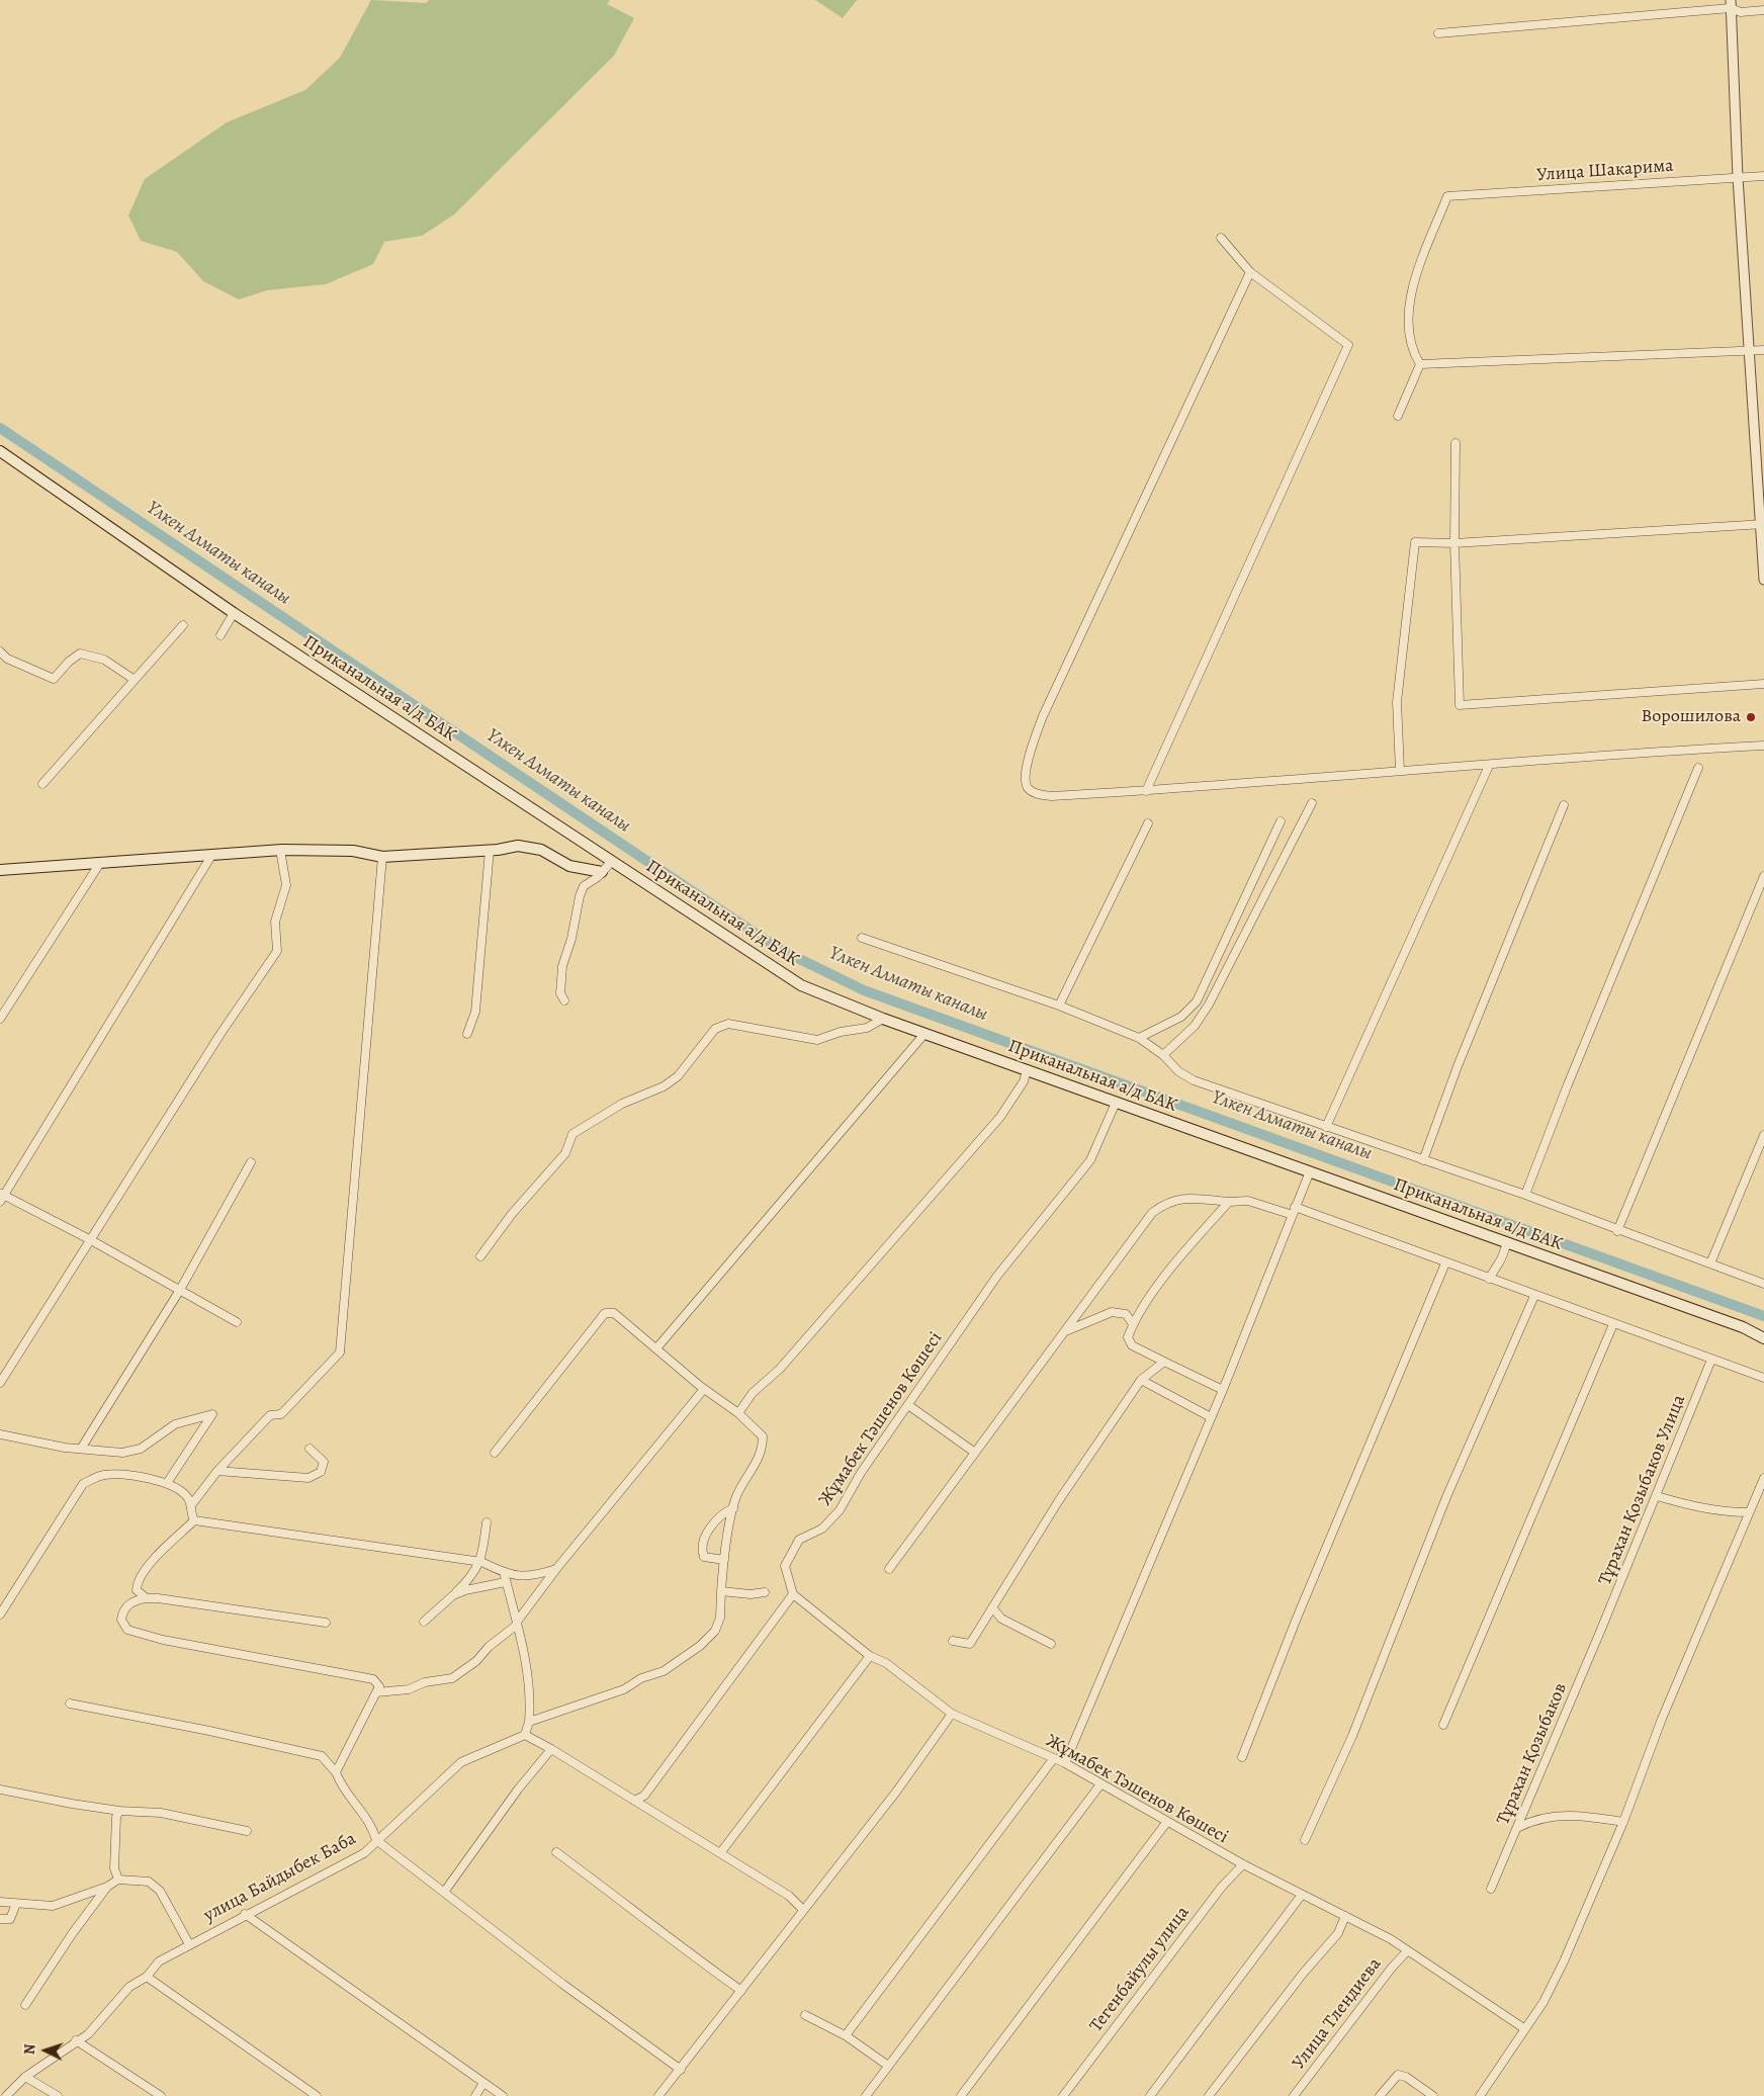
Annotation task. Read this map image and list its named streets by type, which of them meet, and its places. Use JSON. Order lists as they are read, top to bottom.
{
  "streets": {
    "main road": ["Приканальная а/д БАК"],
    "street": [
      "Улица Шакарима",
      "Жұмабек Тәшенов Көшесі",
      "Тұрахан Қозыбаков Улица",
      "Тұрахан Қозыбаков",
      "улица Байдыбек Баба",
      "Тегенбайулы улица",
      "Улица Тлендиева"
    ]
  },
  "crossings": [
    ["Приканальная а/д БАК", "Жұмабек Тәшенов Көшесі"],
    ["Жұмабек Тәшенов Көшесі", "Тегенбайулы улица"],
    ["Жұмабек Тәшенов Көшесі", "Улица Тлендиева"],
    ["Тұрахан Қозыбаков Улица", "Тұрахан Қозыбаков"]
  ],
  "water": ["Үлкен Алматы каналы"],
  "places": ["Ворошилова"],
  "north": "left"
}
